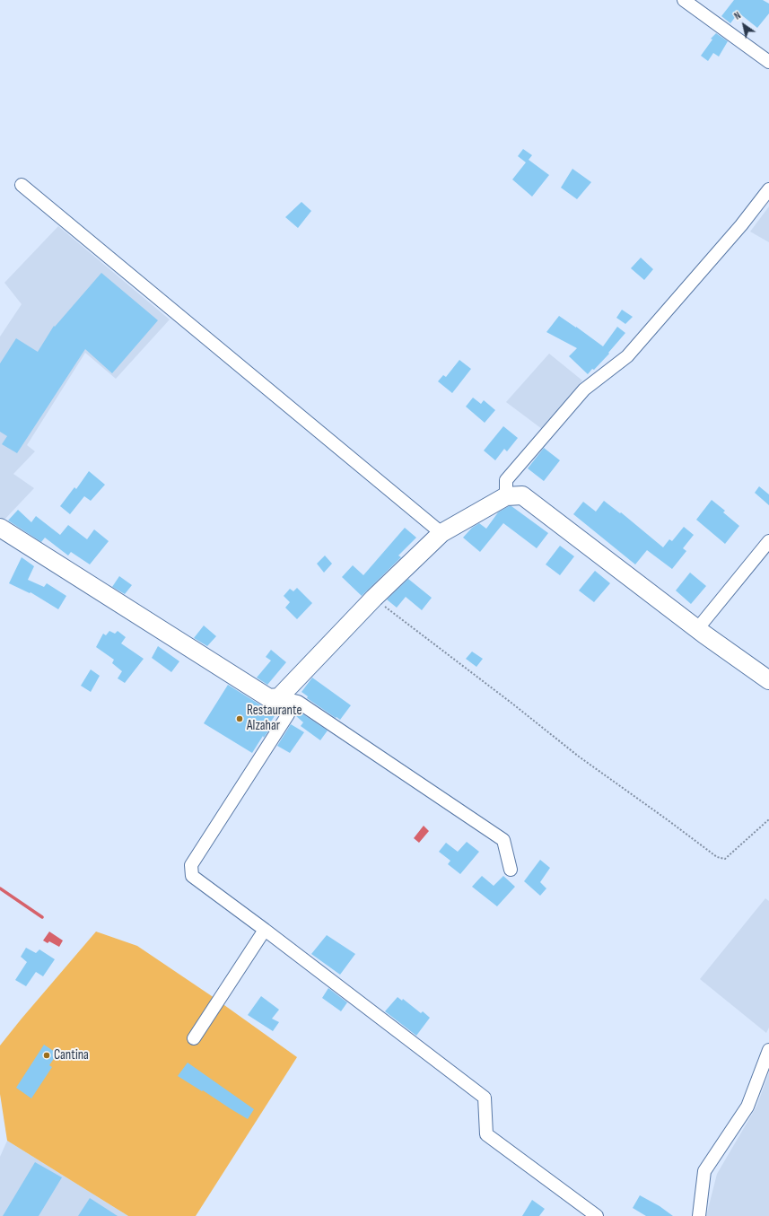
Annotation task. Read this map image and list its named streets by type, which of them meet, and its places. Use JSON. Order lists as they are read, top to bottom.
{
  "places": ["Restaurante Alzahar", "Cantina"],
  "north": "top left"
}
